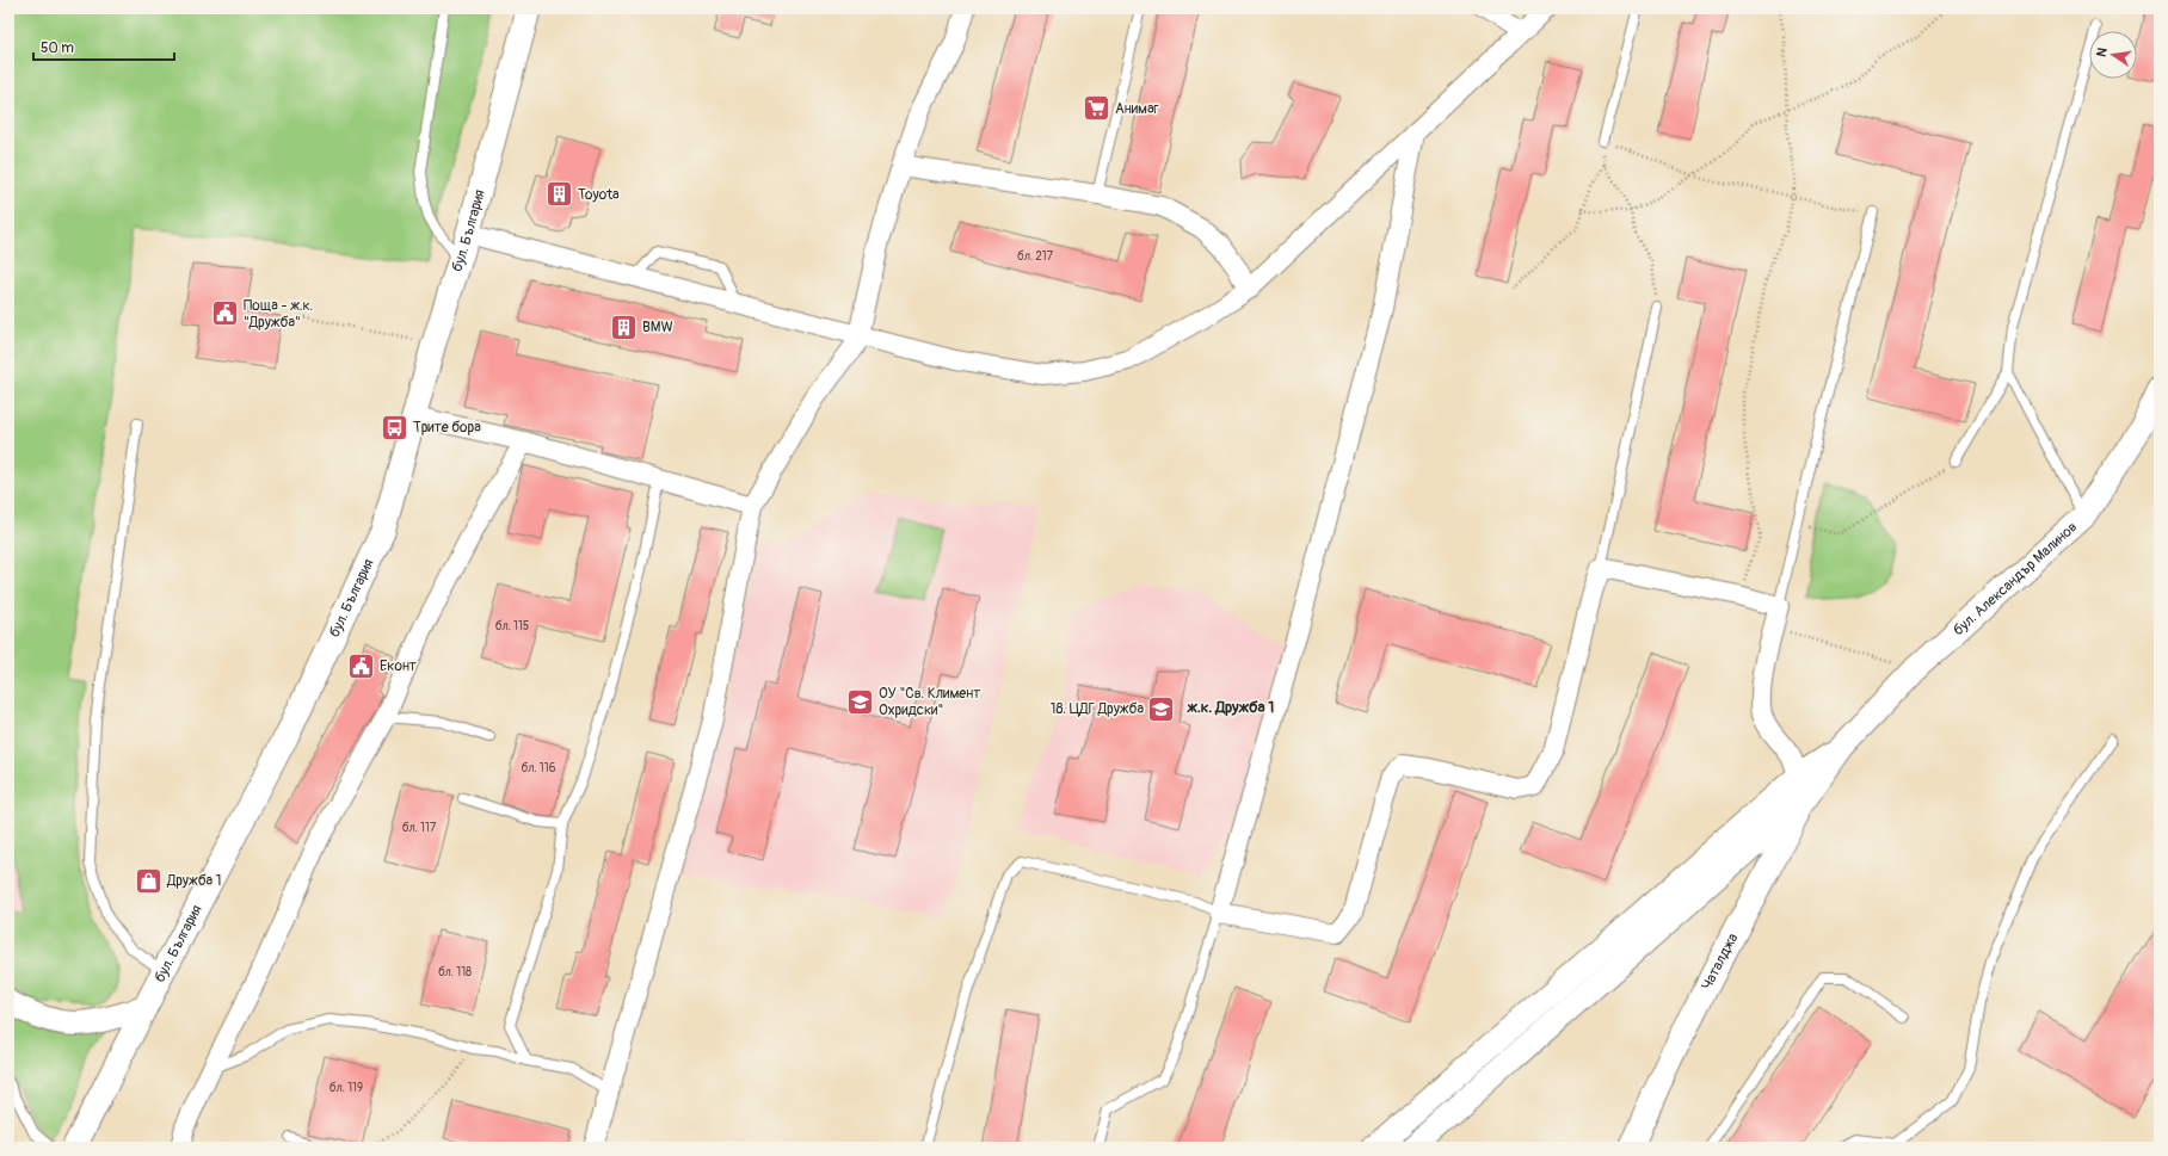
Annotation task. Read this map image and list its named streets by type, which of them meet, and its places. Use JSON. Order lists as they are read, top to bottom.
{
  "streets": {
    "street": ["бул. България", "бул. Александър Малинов", "Чаталджа"]
  },
  "districts": ["ж.к. Дружба 1"],
  "places": {
    "supermarket": ["Анимаг"],
    "building": ["Toyota", "BMW"],
    "public building": ["Поща - ж.к. \"Дружба\"", "Еконт"],
    "bus stop": ["Трите бора"],
    "school or university": ["ОУ \"Св. Климент Охридски\"", "18. ЦДГ Дружба"],
    "shop": ["Дружба 1"]
  },
  "house_numbers": [
    "бл. 217",
    "бл. 115",
    "бл. 116",
    "бл. 117",
    "бл. 118",
    "бл. 119"
  ],
  "scale_bar": "50 m",
  "north": "left"
}
